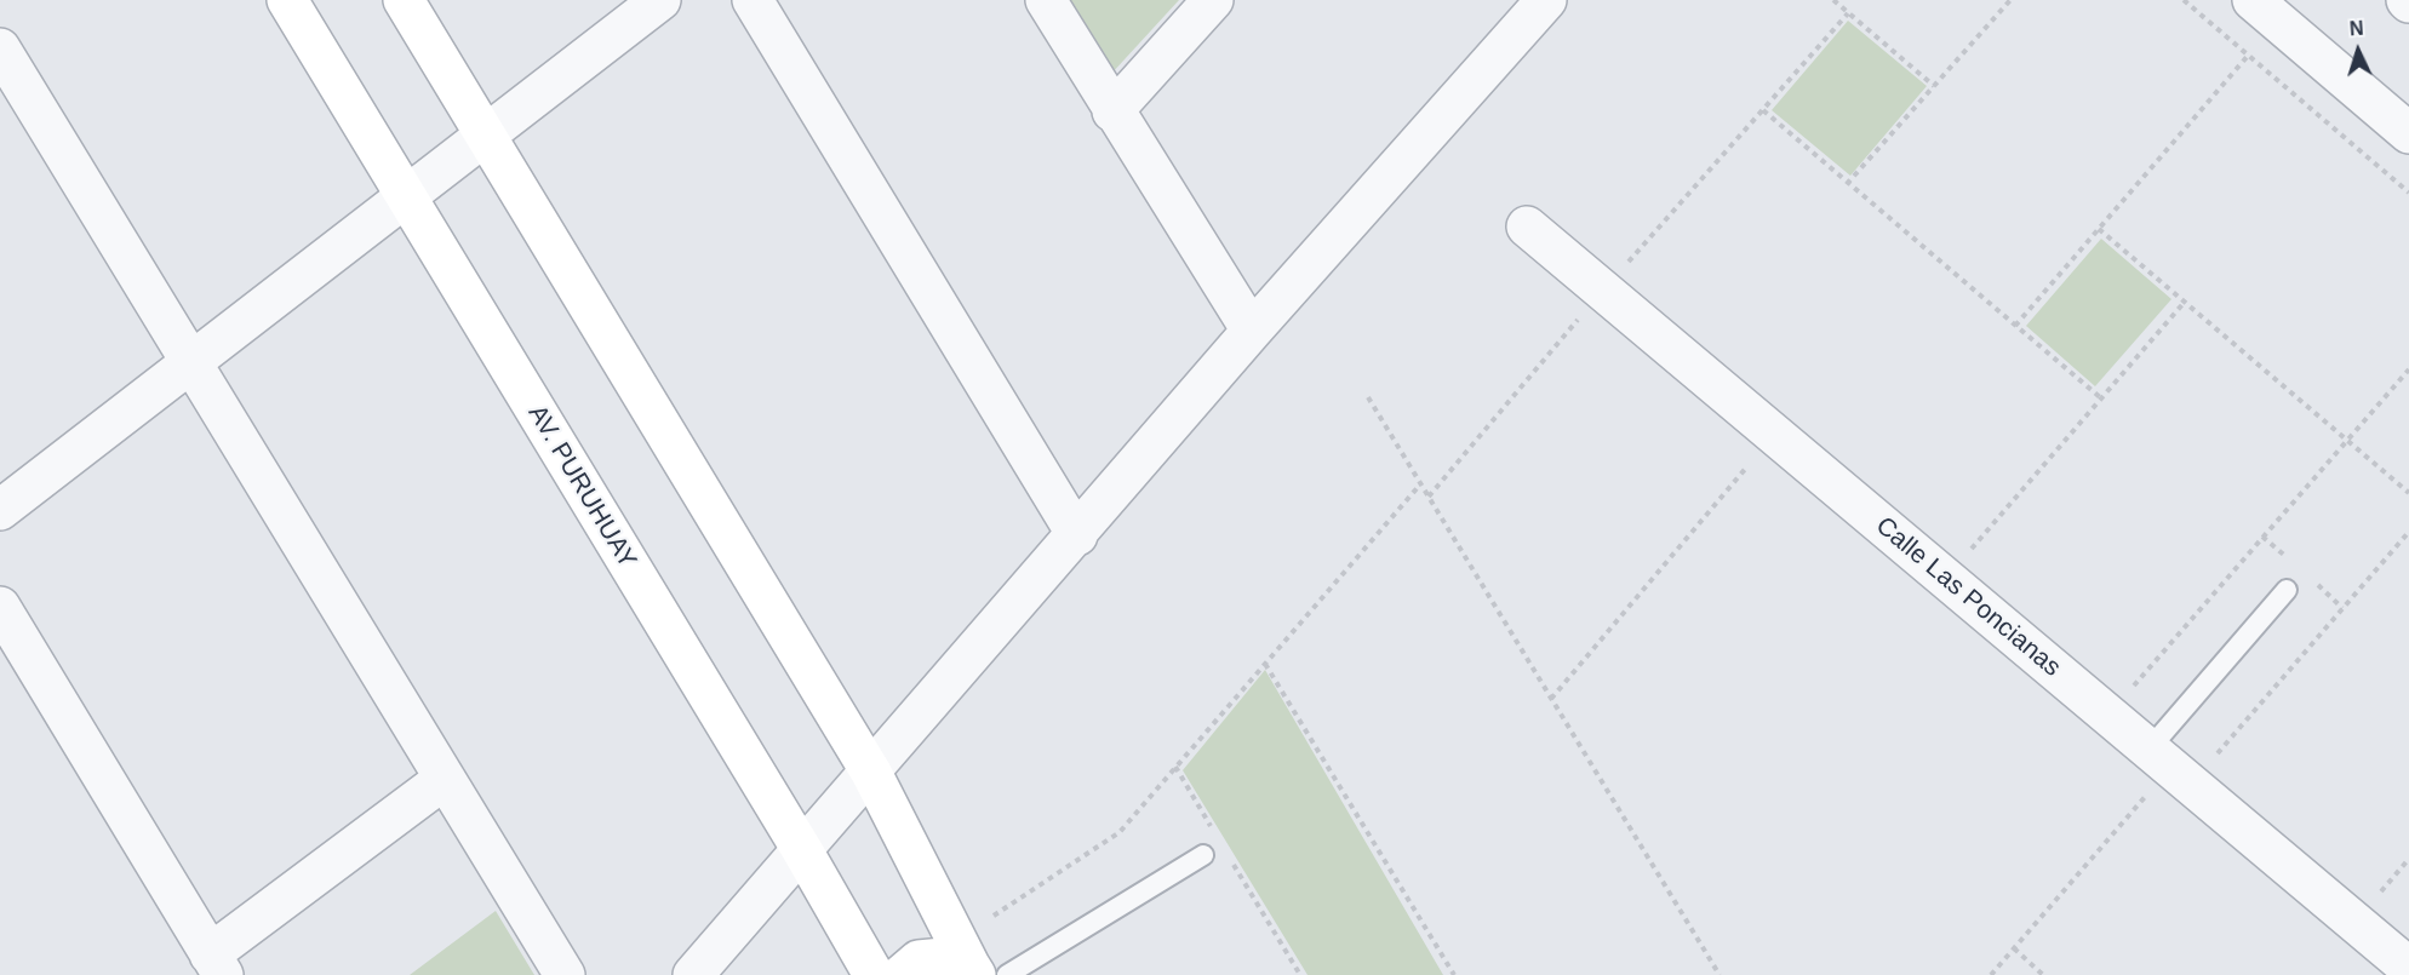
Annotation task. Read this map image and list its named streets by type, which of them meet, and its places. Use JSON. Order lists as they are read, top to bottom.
{
  "streets": {
    "main road": ["AV. PURUHUAY"],
    "street": ["Calle Las Poncianas"]
  },
  "north": "top"
}
